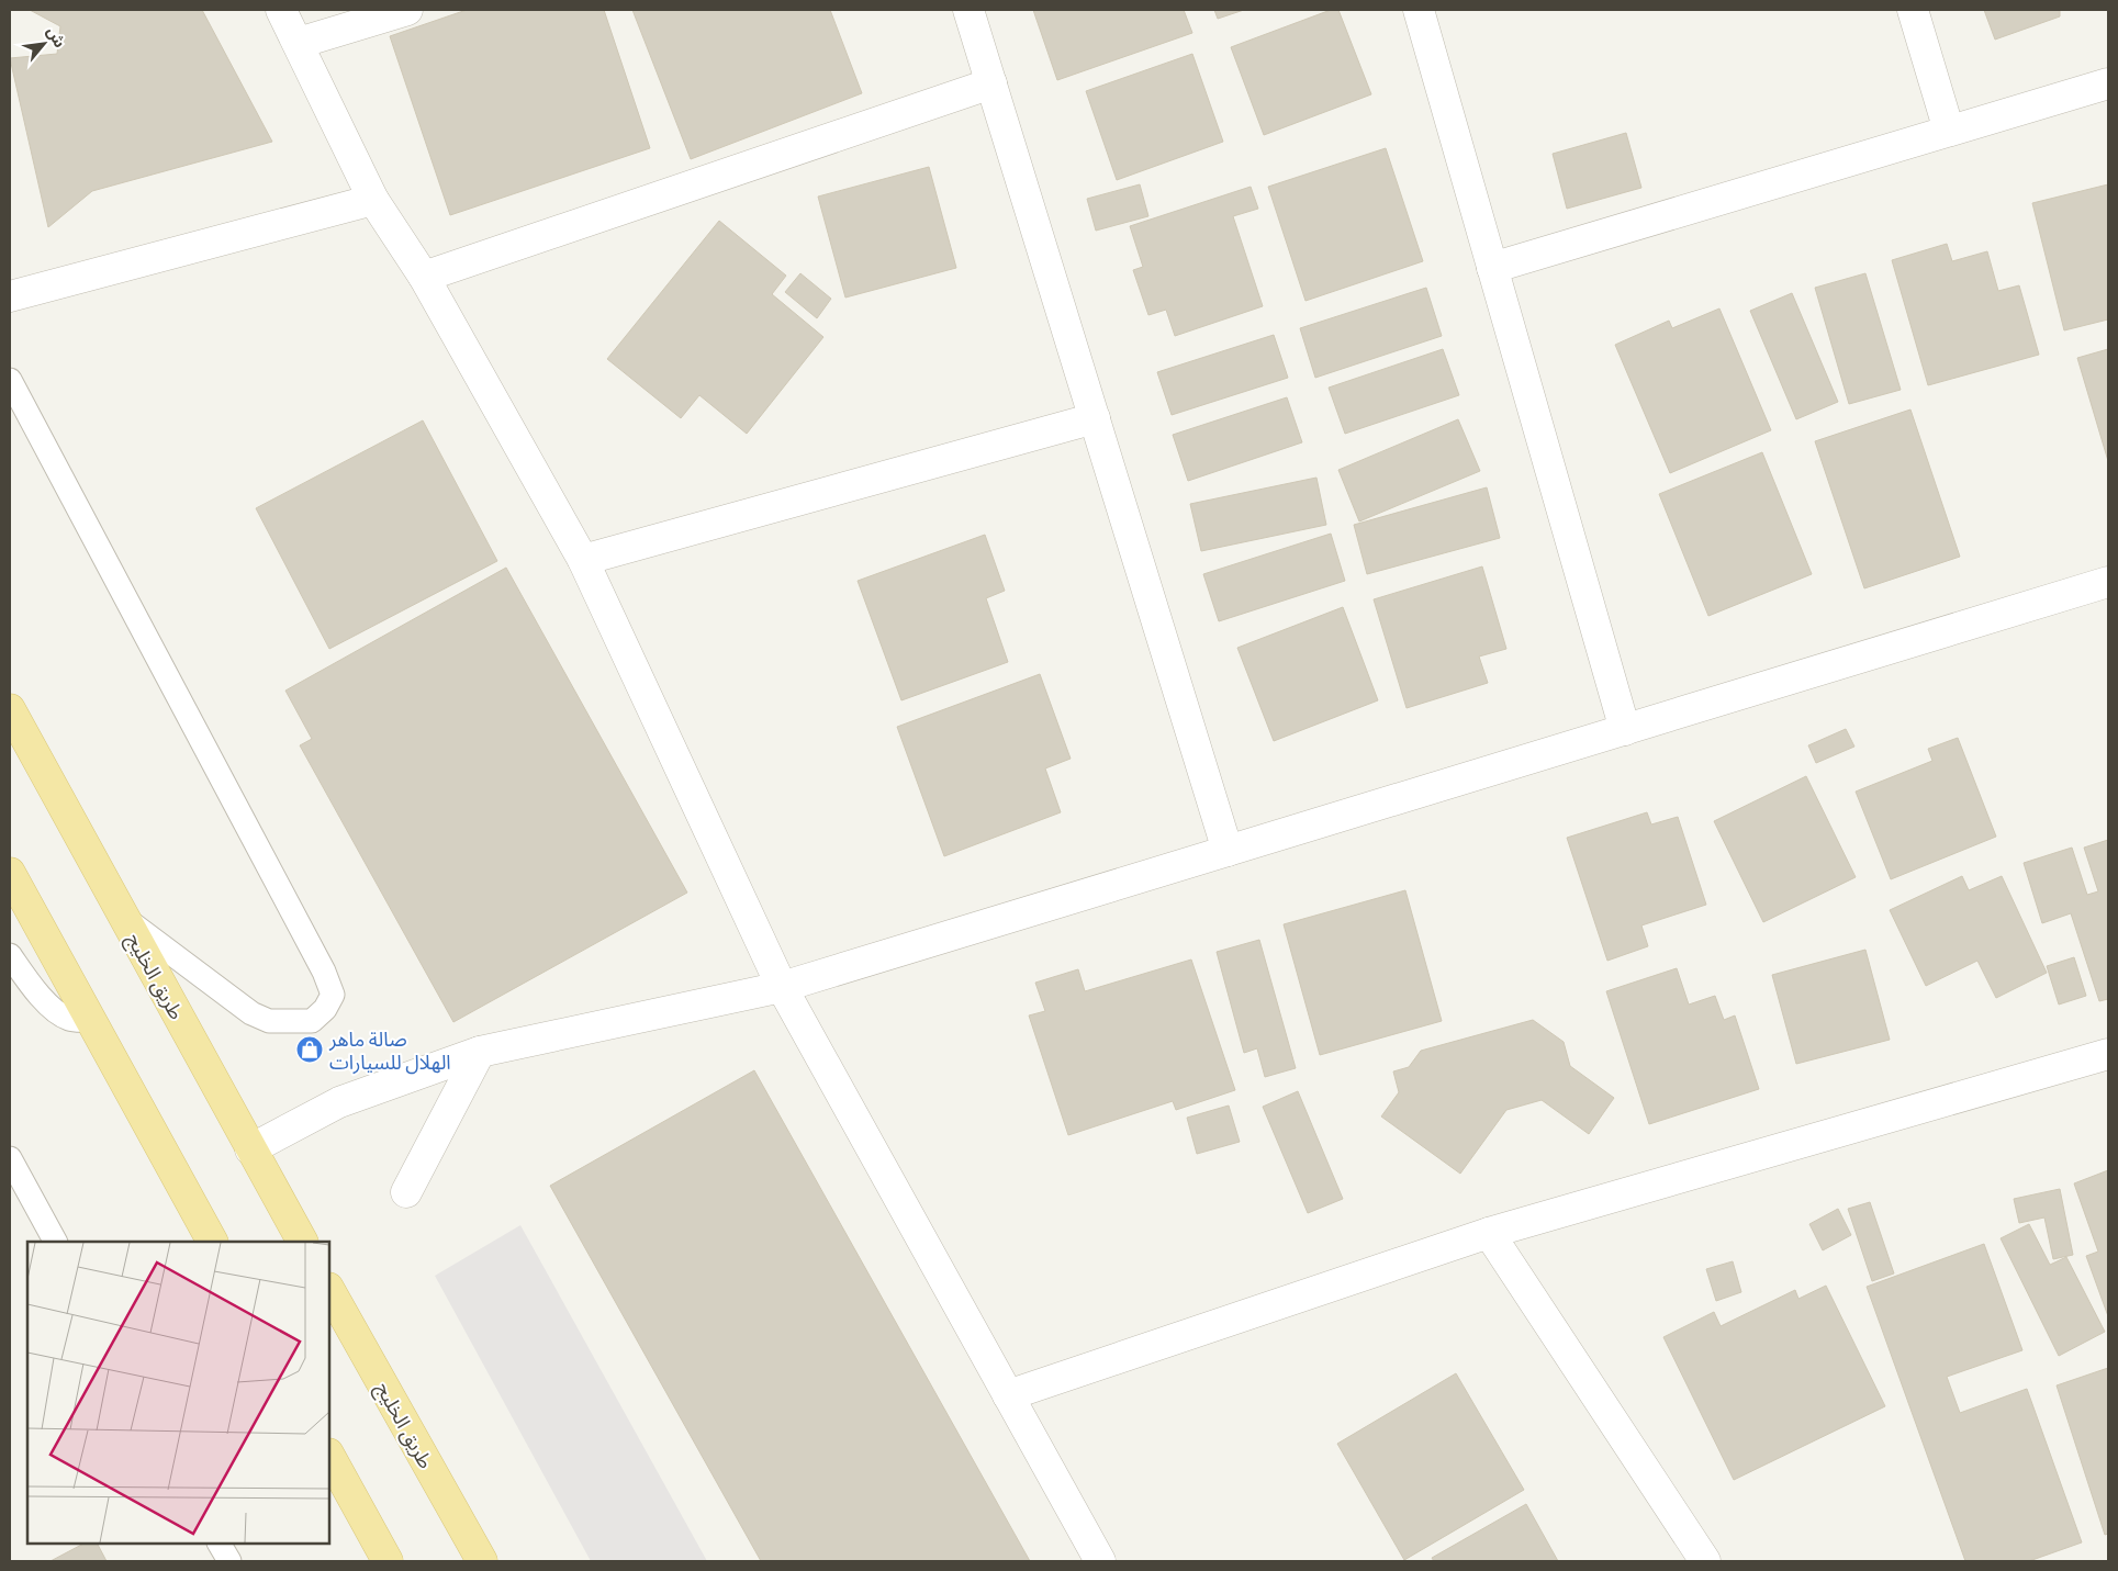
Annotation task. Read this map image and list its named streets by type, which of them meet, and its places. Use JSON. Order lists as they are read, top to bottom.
{
  "streets": {
    "main road": ["طريق الخليج"]
  },
  "places": {
    "shop": ["صالة ماهر الهلال للسيارات"]
  },
  "north": "top right"
}
